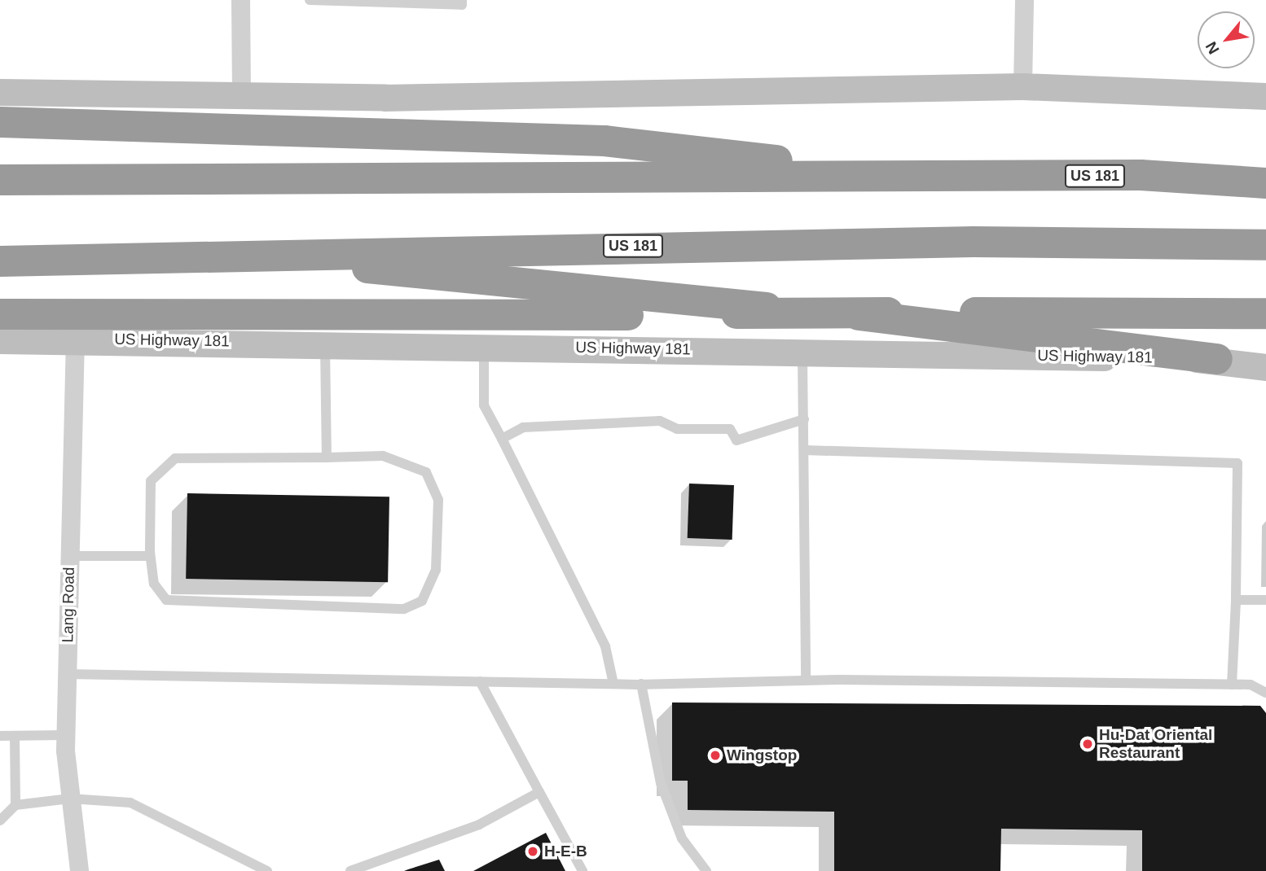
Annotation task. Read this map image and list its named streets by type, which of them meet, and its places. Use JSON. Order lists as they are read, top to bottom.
{
  "streets": {
    "highway": ["US 181"],
    "main road": ["US Highway 181"],
    "street": ["Lang Road"]
  },
  "crossings": [
    ["US Highway 181", "Lang Road"]
  ],
  "places": ["Hu-Dat Oriental Restaurant", "Wingstop", "H-E-B"],
  "north": "bottom left"
}
